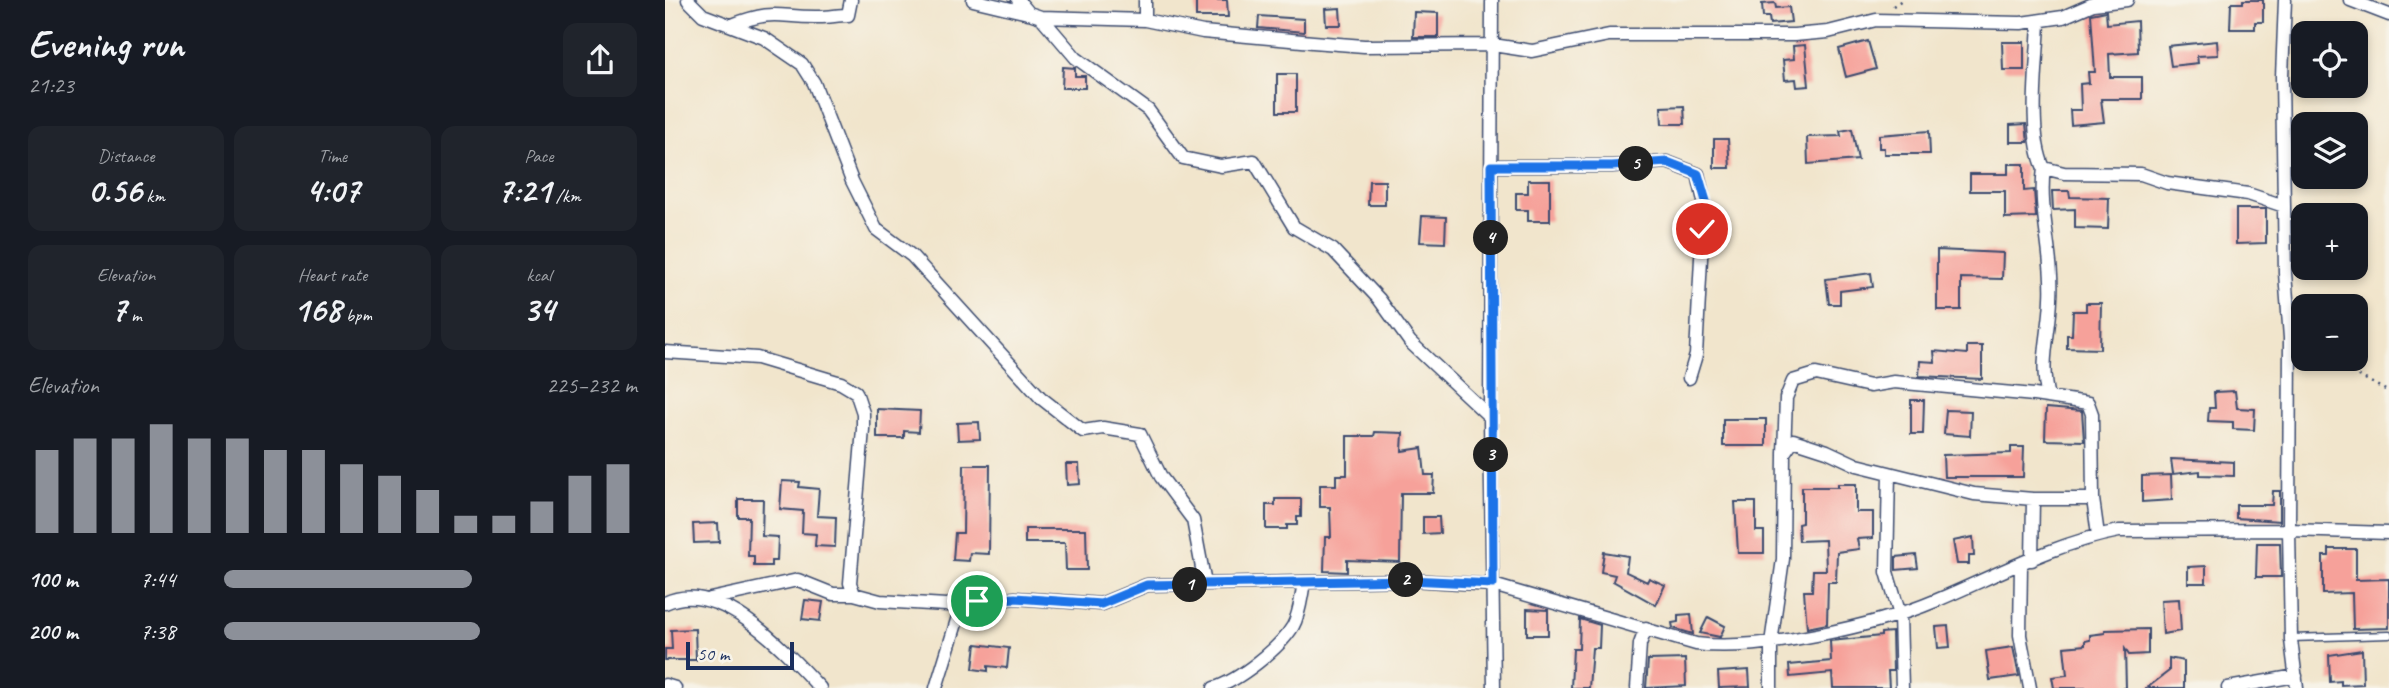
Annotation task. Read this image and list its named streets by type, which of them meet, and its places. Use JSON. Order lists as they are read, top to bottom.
{
  "scale_bar": "50 m",
  "page": {
    "heading": ["Evening run", "21:23"],
    "map_buttons": ["+", "−"],
    "stats": [
      ["Distance", "0.56 km"],
      ["Time", "4:07"],
      ["Pace", "7:21 /km"],
      ["Elevation", "7 m"],
      ["Heart rate", "168 bpm"],
      ["kcal", "34"]
    ],
    "pins": [
      "5",
      "4",
      "3",
      "2",
      "1"
    ],
    "chart": ["Elevation", "225–232 m"],
    "list": [
      {
        "name": "100 m",
        "note": "7:44"
      },
      {
        "name": "200 m",
        "note": "7:38"
      }
    ],
    "scale": "50 m"
  }
}
